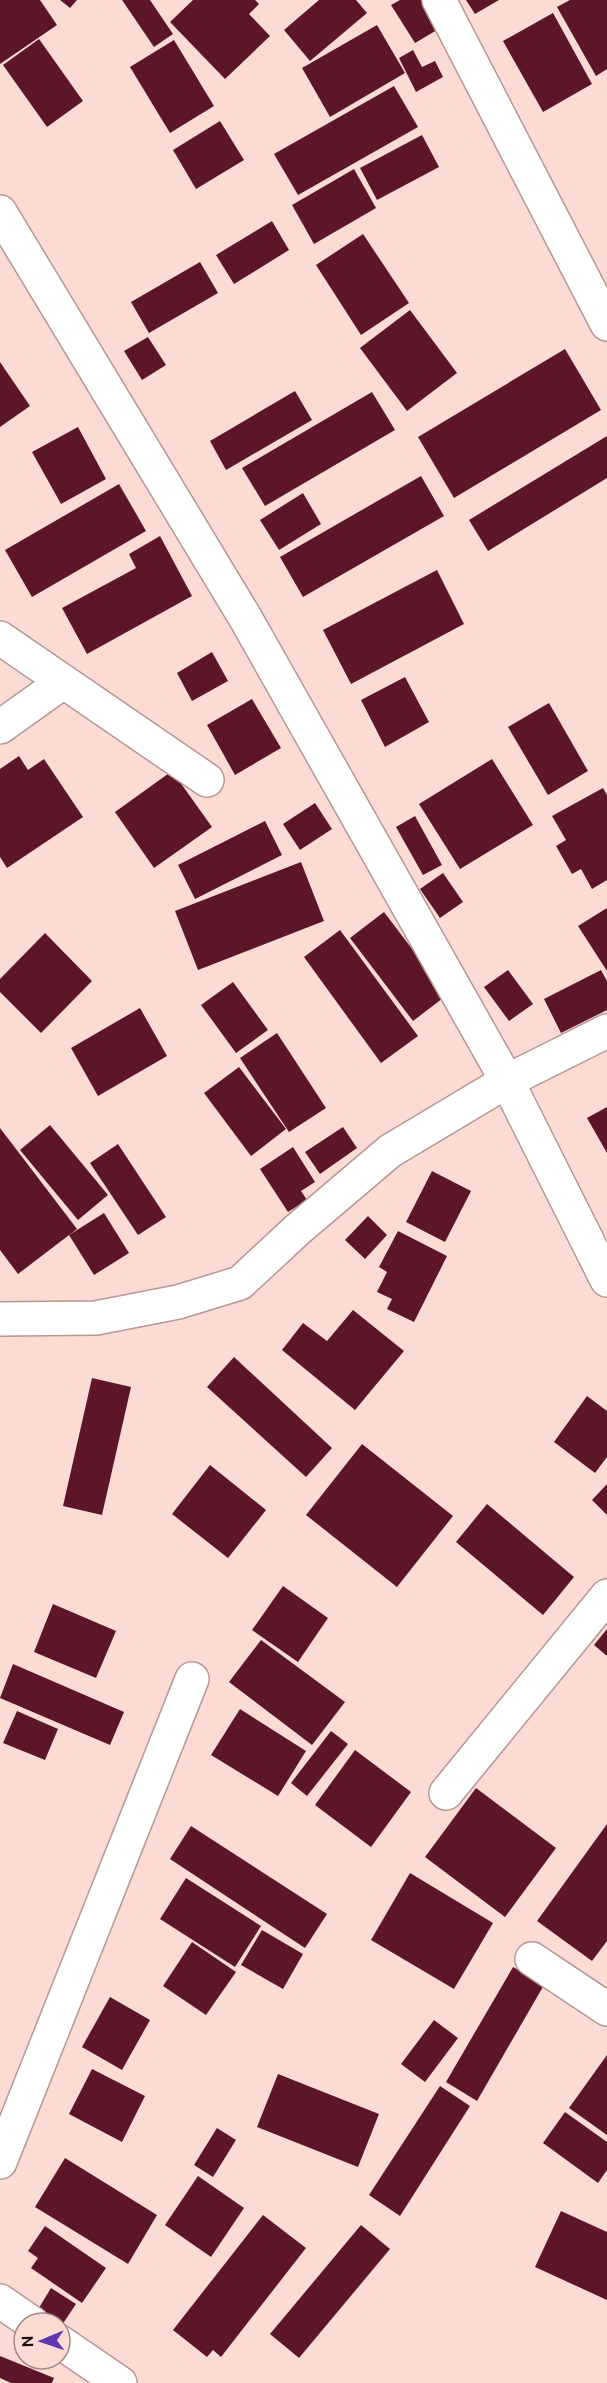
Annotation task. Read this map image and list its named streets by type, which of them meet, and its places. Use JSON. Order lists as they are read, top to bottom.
{
  "north": "left"
}
